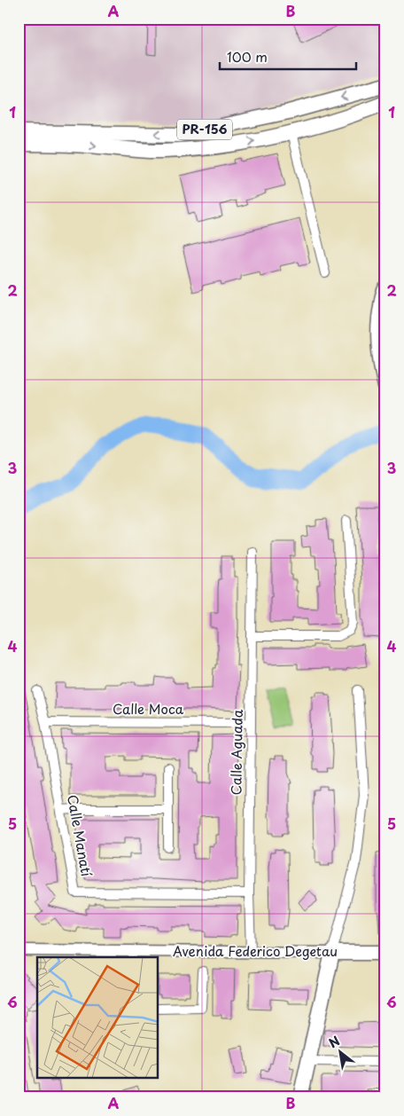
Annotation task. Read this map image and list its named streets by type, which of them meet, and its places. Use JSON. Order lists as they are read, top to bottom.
{
  "streets": {
    "main road": ["PR-156", "Avenida Federico Degetau"],
    "street": ["Calle Moca", "Calle Aguada", "Calle Manatí"]
  },
  "crossings": [
    ["Calle Moca", "Calle Aguada"],
    ["Calle Moca", "Calle Manatí"],
    ["Calle Aguada", "Calle Manatí"],
    ["Calle Aguada", "Avenida Federico Degetau"]
  ],
  "scale_bar": "100 m",
  "north": "top left",
  "grid": {
    "columns": ["A", "B"],
    "rows": [
      "1",
      "2",
      "3",
      "4",
      "5",
      "6"
    ]
  }
}
